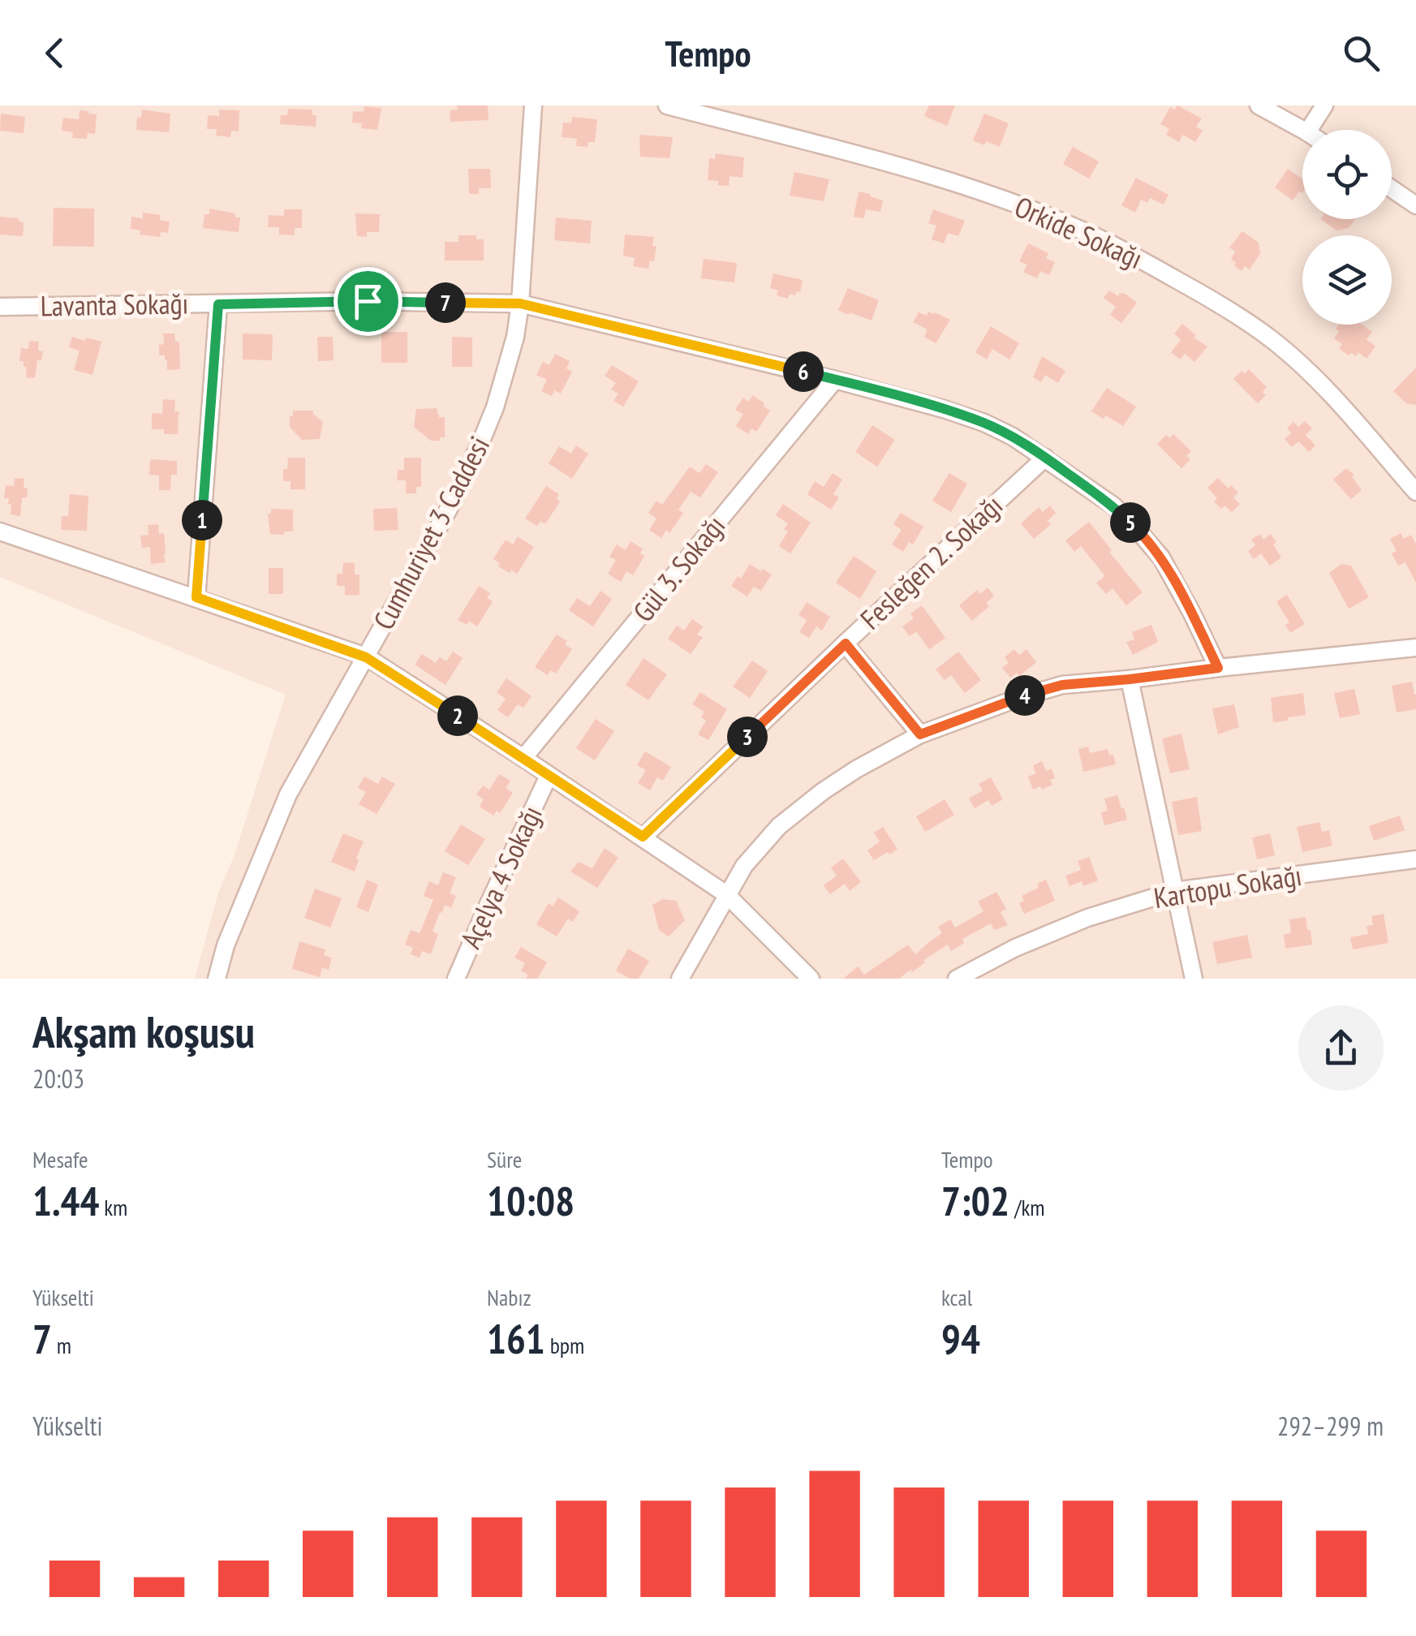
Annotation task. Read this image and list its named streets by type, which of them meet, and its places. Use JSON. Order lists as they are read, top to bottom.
{
  "streets": {
    "street": [
      "Orkide Sokağı",
      "Lavanta Sokağı",
      "Cumhuriyet 3 Caddesi",
      "Fesleğen 2. Sokağı",
      "Gül 3. Sokağı",
      "Açelya 4 Sokağı",
      "Kartopu Sokağı"
    ]
  },
  "crossings": [
    ["Lavanta Sokağı", "Cumhuriyet 3 Caddesi"],
    ["Lavanta Sokağı", "Fesleğen 2. Sokağı"],
    ["Lavanta Sokağı", "Gül 3. Sokağı"]
  ],
  "page": {
    "header": "Tempo",
    "pins": [
      "7",
      "6",
      "1",
      "5",
      "4",
      "2",
      "3"
    ],
    "heading": ["Akşam koşusu", "20:03"],
    "stats": [
      ["Mesafe", "1.44 km"],
      ["Süre", "10:08"],
      ["Tempo", "7:02 /km"],
      ["Yükselti", "7 m"],
      ["Nabız", "161 bpm"],
      ["kcal", "94"]
    ],
    "chart": ["Yükselti", "292–299 m"]
  }
}
